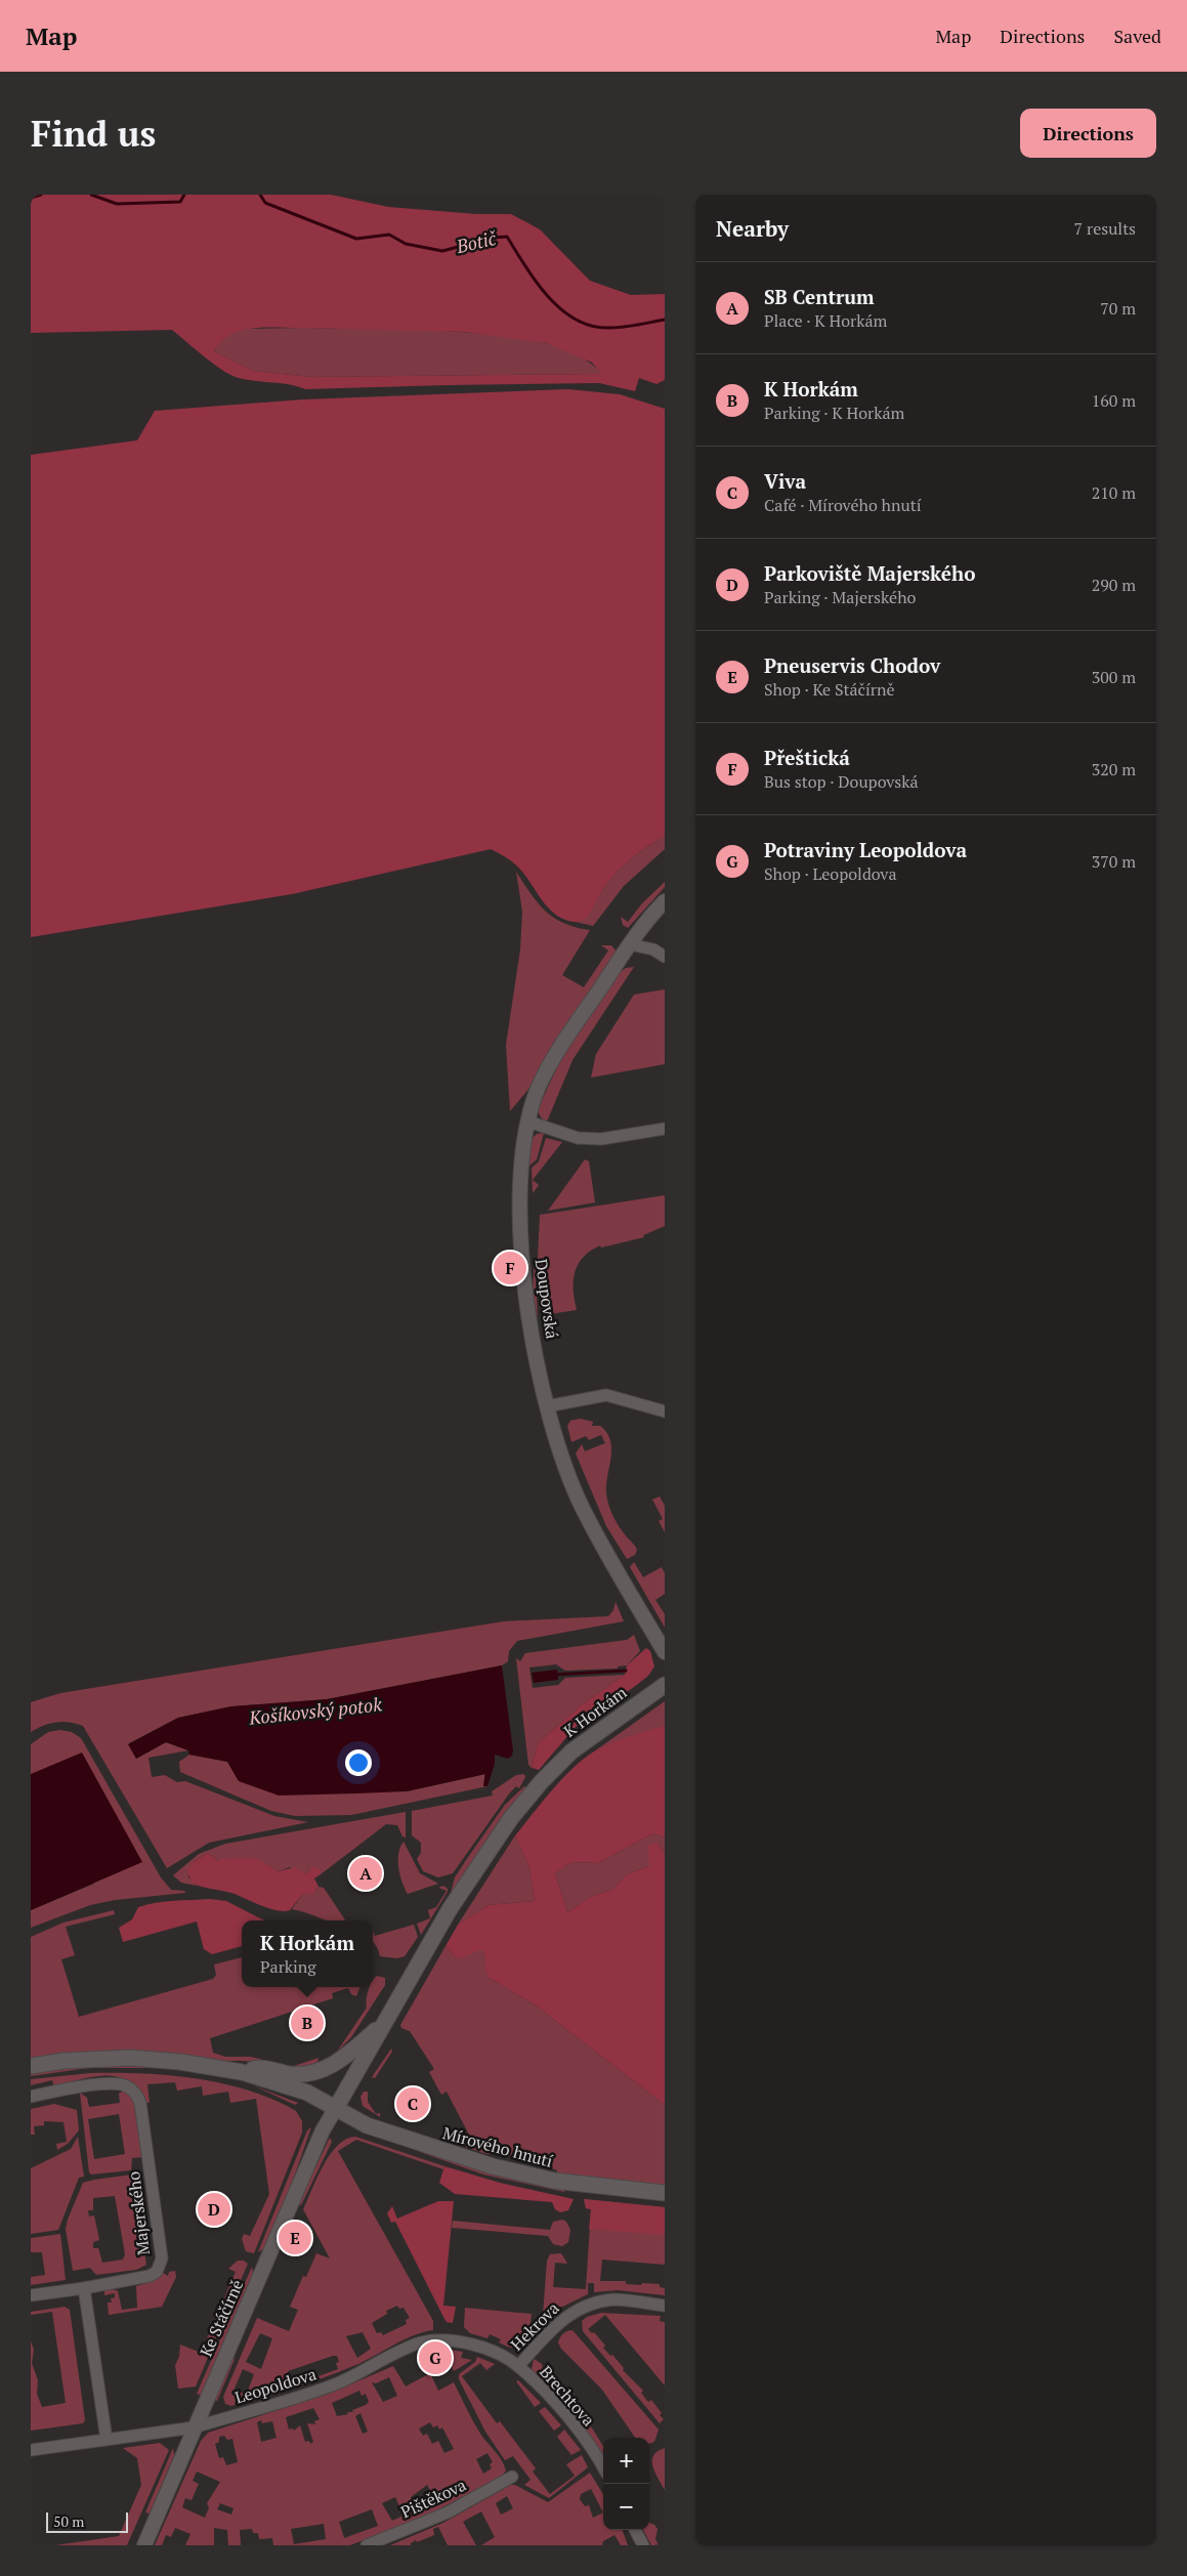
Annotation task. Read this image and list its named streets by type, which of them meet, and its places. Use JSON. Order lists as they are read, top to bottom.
{
  "streets": {
    "main road": ["K Horkám", "Mírového hnutí"],
    "street": [
      "Doupovská",
      "Majerského",
      "Ke Stáčírně",
      "Hekrova",
      "Leopoldova",
      "Brechtova",
      "Pištěkova"
    ]
  },
  "crossings": [
    ["K Horkám", "Mírového hnutí"],
    ["K Horkám", "Ke Stáčírně"],
    ["Mírového hnutí", "Ke Stáčírně"],
    ["Ke Stáčírně", "Leopoldova"],
    ["Hekrova", "Leopoldova"],
    ["Hekrova", "Brechtova"],
    ["Leopoldova", "Brechtova"]
  ],
  "water": ["Botič", "Košíkovský potok"],
  "scale_bar": "50 m",
  "page": {
    "header": "Map",
    "nav": ["Map", "Directions", "Saved"],
    "buttons": "Directions",
    "title": "Find us",
    "heading": ["Nearby", "7 results"],
    "list": [
      {
        "mark": "A",
        "name": "SB Centrum",
        "note": "Place · K Horkám",
        "value": "70 m"
      },
      {
        "mark": "B",
        "name": "K Horkám",
        "note": "Parking · K Horkám",
        "value": "160 m"
      },
      {
        "mark": "C",
        "name": "Viva",
        "note": "Café · Mírového hnutí",
        "value": "210 m"
      },
      {
        "mark": "D",
        "name": "Parkoviště Majerského",
        "note": "Parking · Majerského",
        "value": "290 m"
      },
      {
        "mark": "E",
        "name": "Pneuservis Chodov",
        "note": "Shop · Ke Stáčírně",
        "value": "300 m"
      },
      {
        "mark": "F",
        "name": "Přeštická",
        "note": "Bus stop · Doupovská",
        "value": "320 m"
      },
      {
        "mark": "G",
        "name": "Potraviny Leopoldova",
        "note": "Shop · Leopoldova",
        "value": "370 m"
      }
    ],
    "pins": [
      "F",
      "A",
      "B",
      "C",
      "D",
      "E",
      "G"
    ],
    "popup": ["K Horkám", "Parking"],
    "map_buttons": ["+", "−"],
    "scale": "50 m"
  }
}
